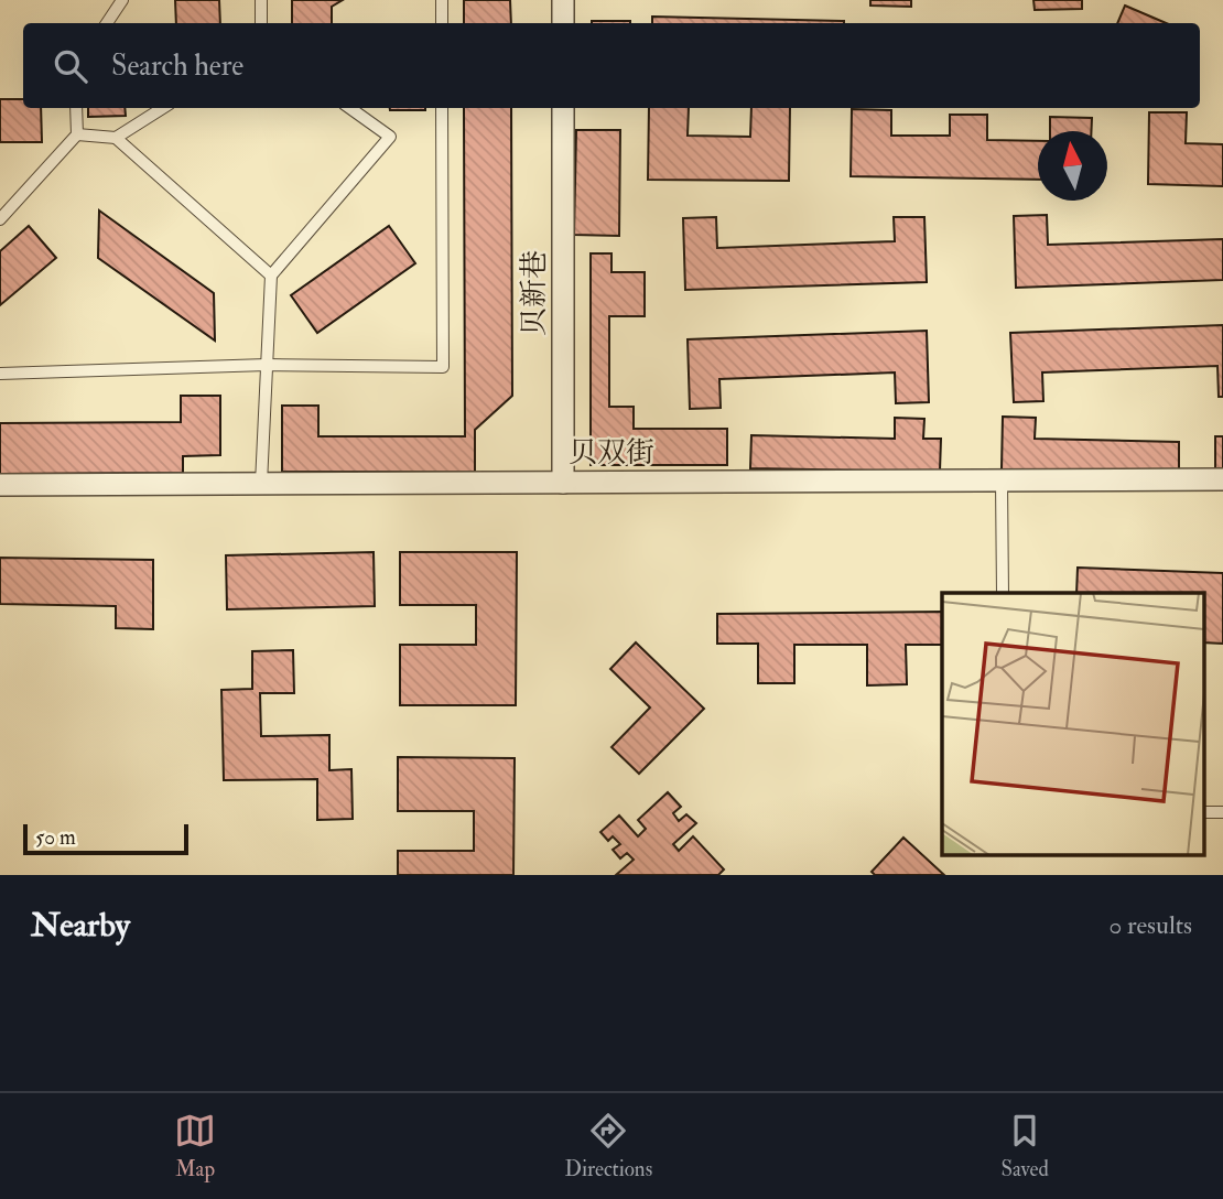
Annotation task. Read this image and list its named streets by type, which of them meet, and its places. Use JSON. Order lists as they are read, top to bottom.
{
  "streets": {
    "street": ["贝新巷", "贝双街"]
  },
  "crossings": [
    ["贝新巷", "贝双街"]
  ],
  "scale_bar": "50 m",
  "north": "top",
  "page": {
    "search": "Search here",
    "scale": "50 m",
    "heading": ["Nearby", "0 results"],
    "nav": ["Map", "Directions", "Saved"]
  }
}
